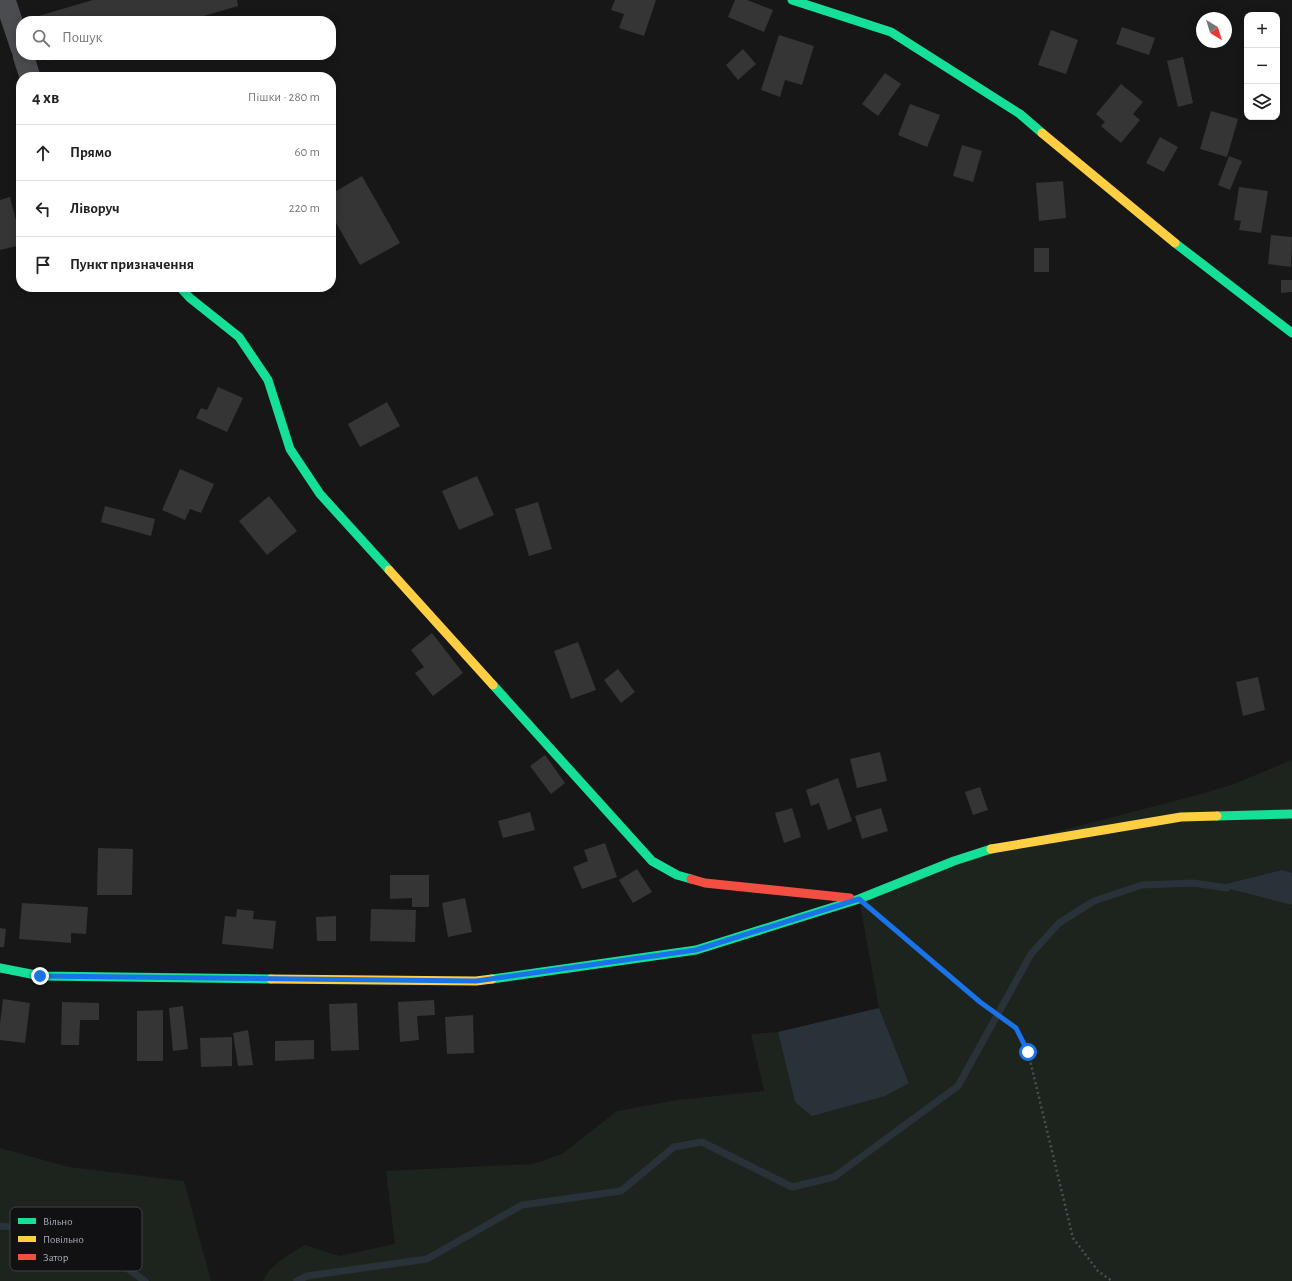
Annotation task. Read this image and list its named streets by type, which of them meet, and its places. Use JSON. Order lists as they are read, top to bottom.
{
  "legend": ["Вільно", "Повільно", "Затор"],
  "north": "bottom right",
  "page": {
    "map_buttons": ["+", "−"],
    "search": "Пошук",
    "heading": ["4 хв", "Пішки · 280 m"],
    "list": [
      ["Прямо", "60 m"],
      ["Ліворуч", "220 m"],
      "Пункт призначення"
    ]
  }
}
